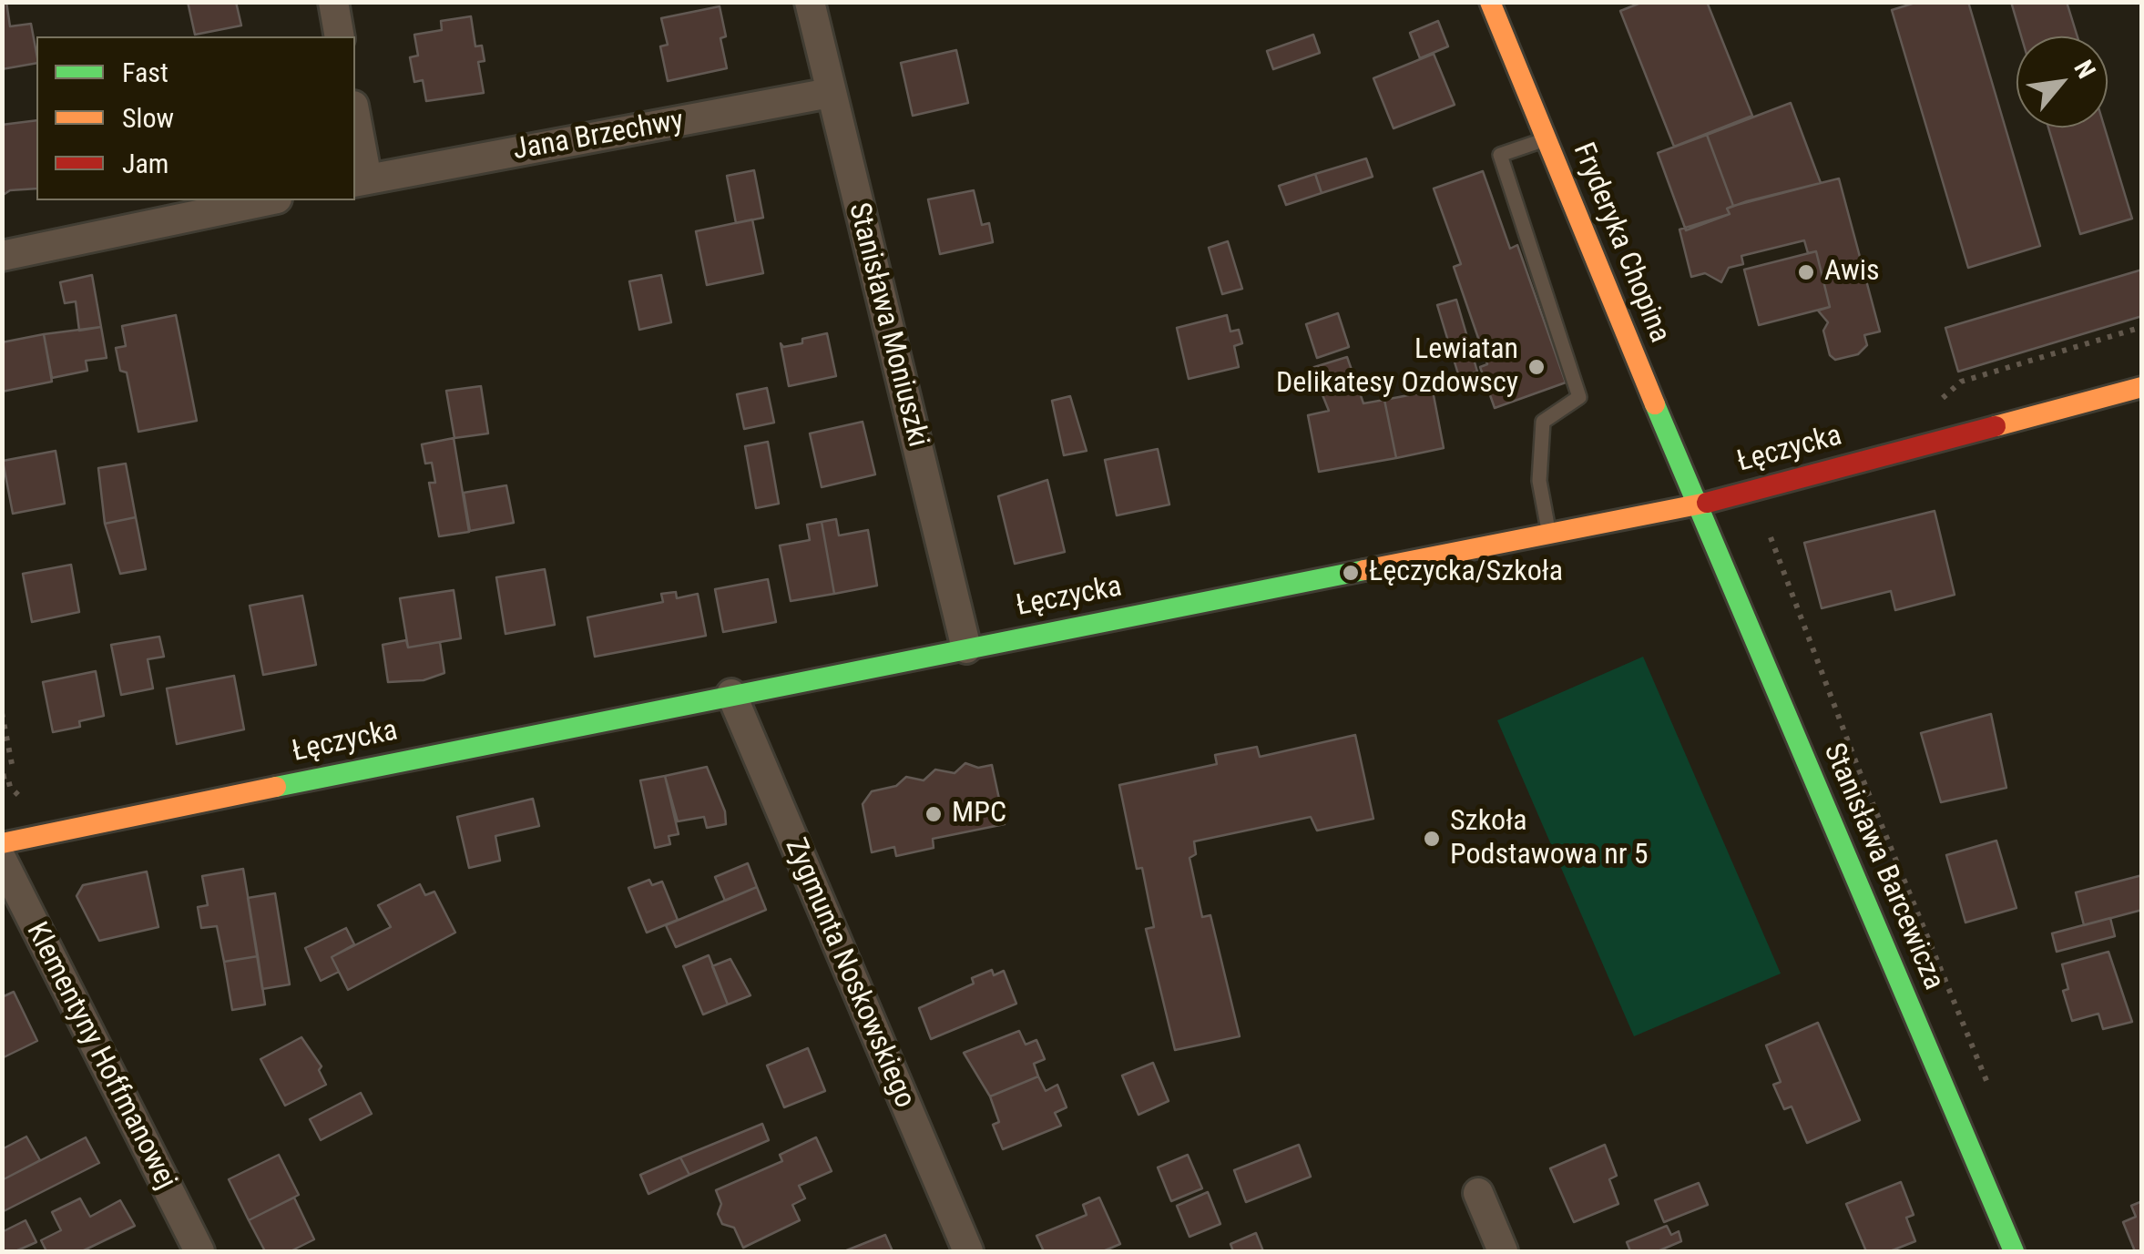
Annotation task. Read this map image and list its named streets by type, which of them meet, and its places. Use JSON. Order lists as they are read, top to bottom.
{
  "streets": {
    "street": [
      "Jana Brzechwy",
      "Fryderyka Chopina",
      "Stanisława Moniuszki",
      "Łęczycka",
      "Stanisława Barcewicza",
      "Zygmunta Noskowskiego",
      "Klementyny Hoffmanowej"
    ]
  },
  "crossings": [
    ["Jana Brzechwy", "Stanisława Moniuszki"],
    ["Fryderyka Chopina", "Łęczycka"],
    ["Fryderyka Chopina", "Stanisława Barcewicza"],
    ["Stanisława Moniuszki", "Łęczycka"],
    ["Łęczycka", "Stanisława Barcewicza"],
    ["Łęczycka", "Zygmunta Noskowskiego"]
  ],
  "places": [
    "Awis",
    "Lewiatan Delikatesy Ozdowscy",
    "Łęczycka/Szkoła",
    "MPC",
    "Szkoła Podstawowa nr 5"
  ],
  "legend": ["Fast", "Slow", "Jam"],
  "north": "top right"
}
